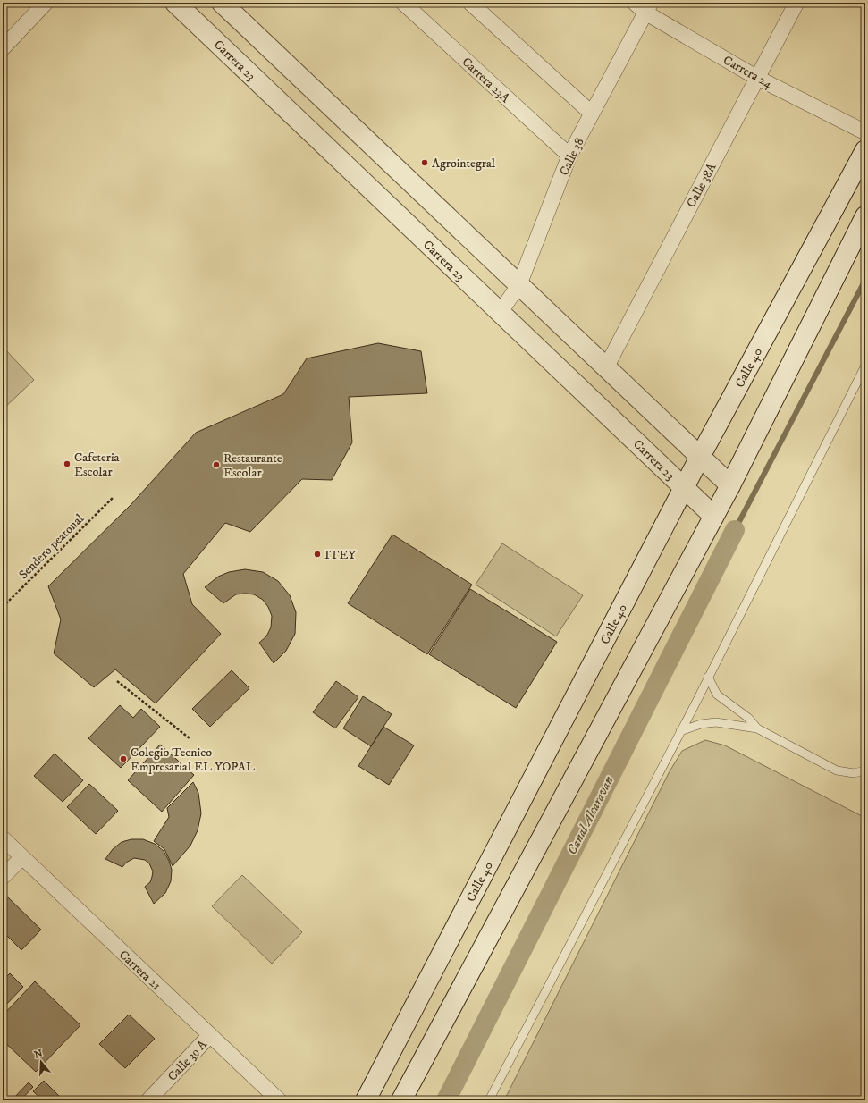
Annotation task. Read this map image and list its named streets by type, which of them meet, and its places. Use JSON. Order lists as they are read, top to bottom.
{
  "streets": {
    "main road": ["Carrera 23", "Calle 40"],
    "street": [
      "Carrera 24",
      "Carrera 23A",
      "Calle 38",
      "Calle 38A",
      "Carrera 21",
      "Calle 39 A"
    ],
    "path": ["Sendero peatonal"]
  },
  "crossings": [
    ["Carrera 23", "Calle 38"],
    ["Carrera 23", "Calle 40"],
    ["Carrera 24", "Calle 38"],
    ["Carrera 24", "Calle 38A"],
    ["Carrera 23A", "Calle 38"],
    ["Carrera 21", "Calle 39 A"]
  ],
  "water": ["Canal Alcaravan"],
  "places": [
    "Agrointegral",
    "Cafeteria Escolar",
    "Restaurante Escolar",
    "ITEY",
    "Colegio Tecnico Empresarial EL YOPAL"
  ],
  "north": "top"
}
